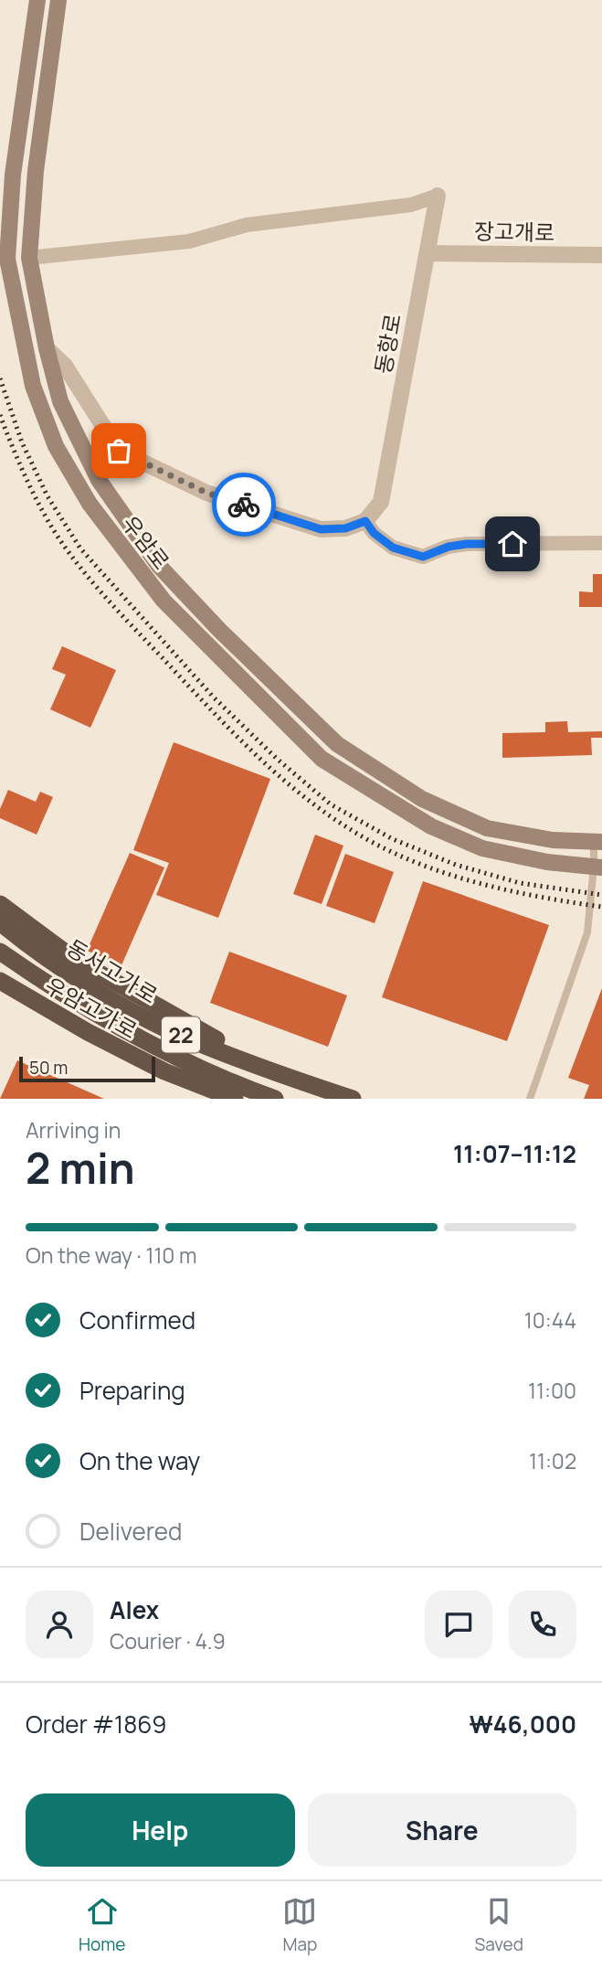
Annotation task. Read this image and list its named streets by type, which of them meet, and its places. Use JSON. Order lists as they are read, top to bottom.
{
  "streets": {
    "highway": ["동서고가로", "우암고가로", "22"],
    "main road": ["우암로"],
    "street": ["장고개로", "동항로"]
  },
  "crossings": [
    ["장고개로", "동항로"],
    ["동항로", "우암로"],
    ["동서고가로", "우암고가로"]
  ],
  "scale_bar": "50 m",
  "page": {
    "scale": "50 m",
    "heading": ["2 min", "Arriving in", "11:07–11:12"],
    "panel": [
      "Alex",
      "Courier · 4.9",
      "Order #1869",
      "₩46,000"
    ],
    "bar": "On the way · 110 m",
    "list": [
      ["Confirmed", "10:44"],
      ["Preparing", "11:00"],
      ["On the way", "11:02"],
      "Delivered"
    ],
    "buttons": ["Help", "Share"],
    "tabs": ["Home", "Map", "Saved"]
  }
}
